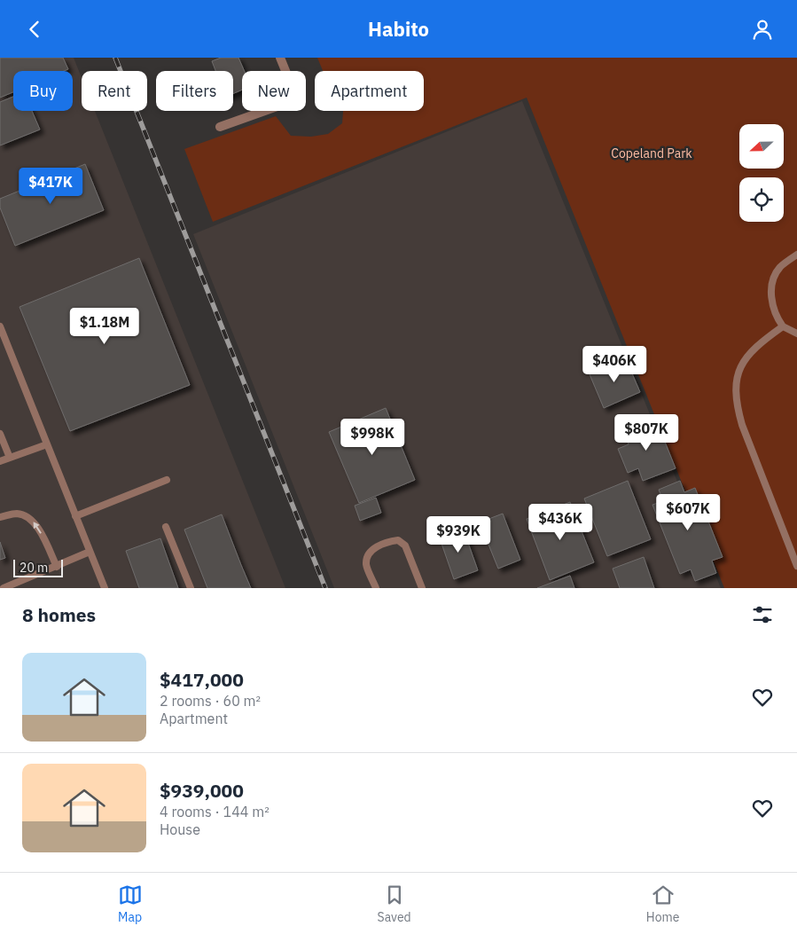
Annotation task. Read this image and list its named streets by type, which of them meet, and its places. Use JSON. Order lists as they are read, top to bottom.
{
  "parks": ["Copeland Park"],
  "scale_bar": "20 m",
  "north": "left",
  "page": {
    "header": "Habito",
    "chip": [
      "Buy",
      "Rent",
      "Filters",
      "New",
      "Apartment"
    ],
    "price": [
      "$417K",
      "$1.18M",
      "$406K",
      "$807K",
      "$998K",
      "$607K",
      "$436K",
      "$939K"
    ],
    "scale": "20 m",
    "heading": "8 homes",
    "list": [
      {
        "name": "$417,000",
        "note": "2 rooms · 60 m² · Apartment"
      },
      {
        "name": "$939,000",
        "note": "4 rooms · 144 m² · House"
      }
    ],
    "tabs": ["Map", "Saved", "Home"]
  }
}
